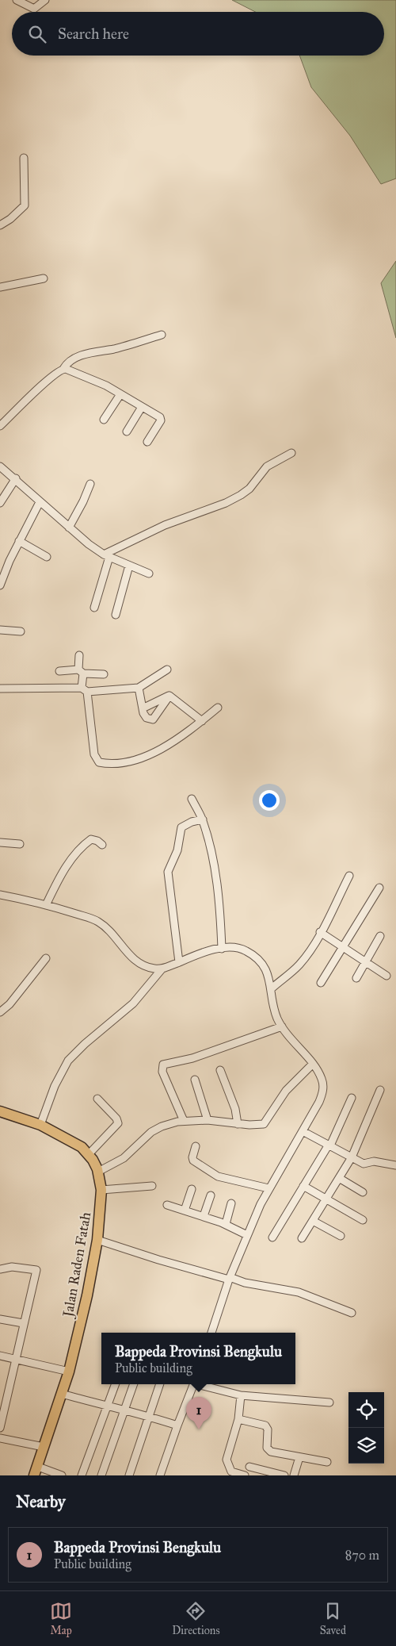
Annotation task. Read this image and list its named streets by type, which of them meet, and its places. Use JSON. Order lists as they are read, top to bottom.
{
  "streets": {
    "highway": ["Jalan Raden Fatah"]
  },
  "page": {
    "search": "Search here",
    "popup": ["Bappeda Provinsi Bengkulu", "Public building"],
    "pins": "1",
    "heading": "Nearby",
    "list": [
      {
        "mark": "1",
        "name": "Bappeda Provinsi Bengkulu",
        "note": "Public building",
        "value": "870 m"
      }
    ],
    "nav": ["Map", "Directions", "Saved"]
  }
}
